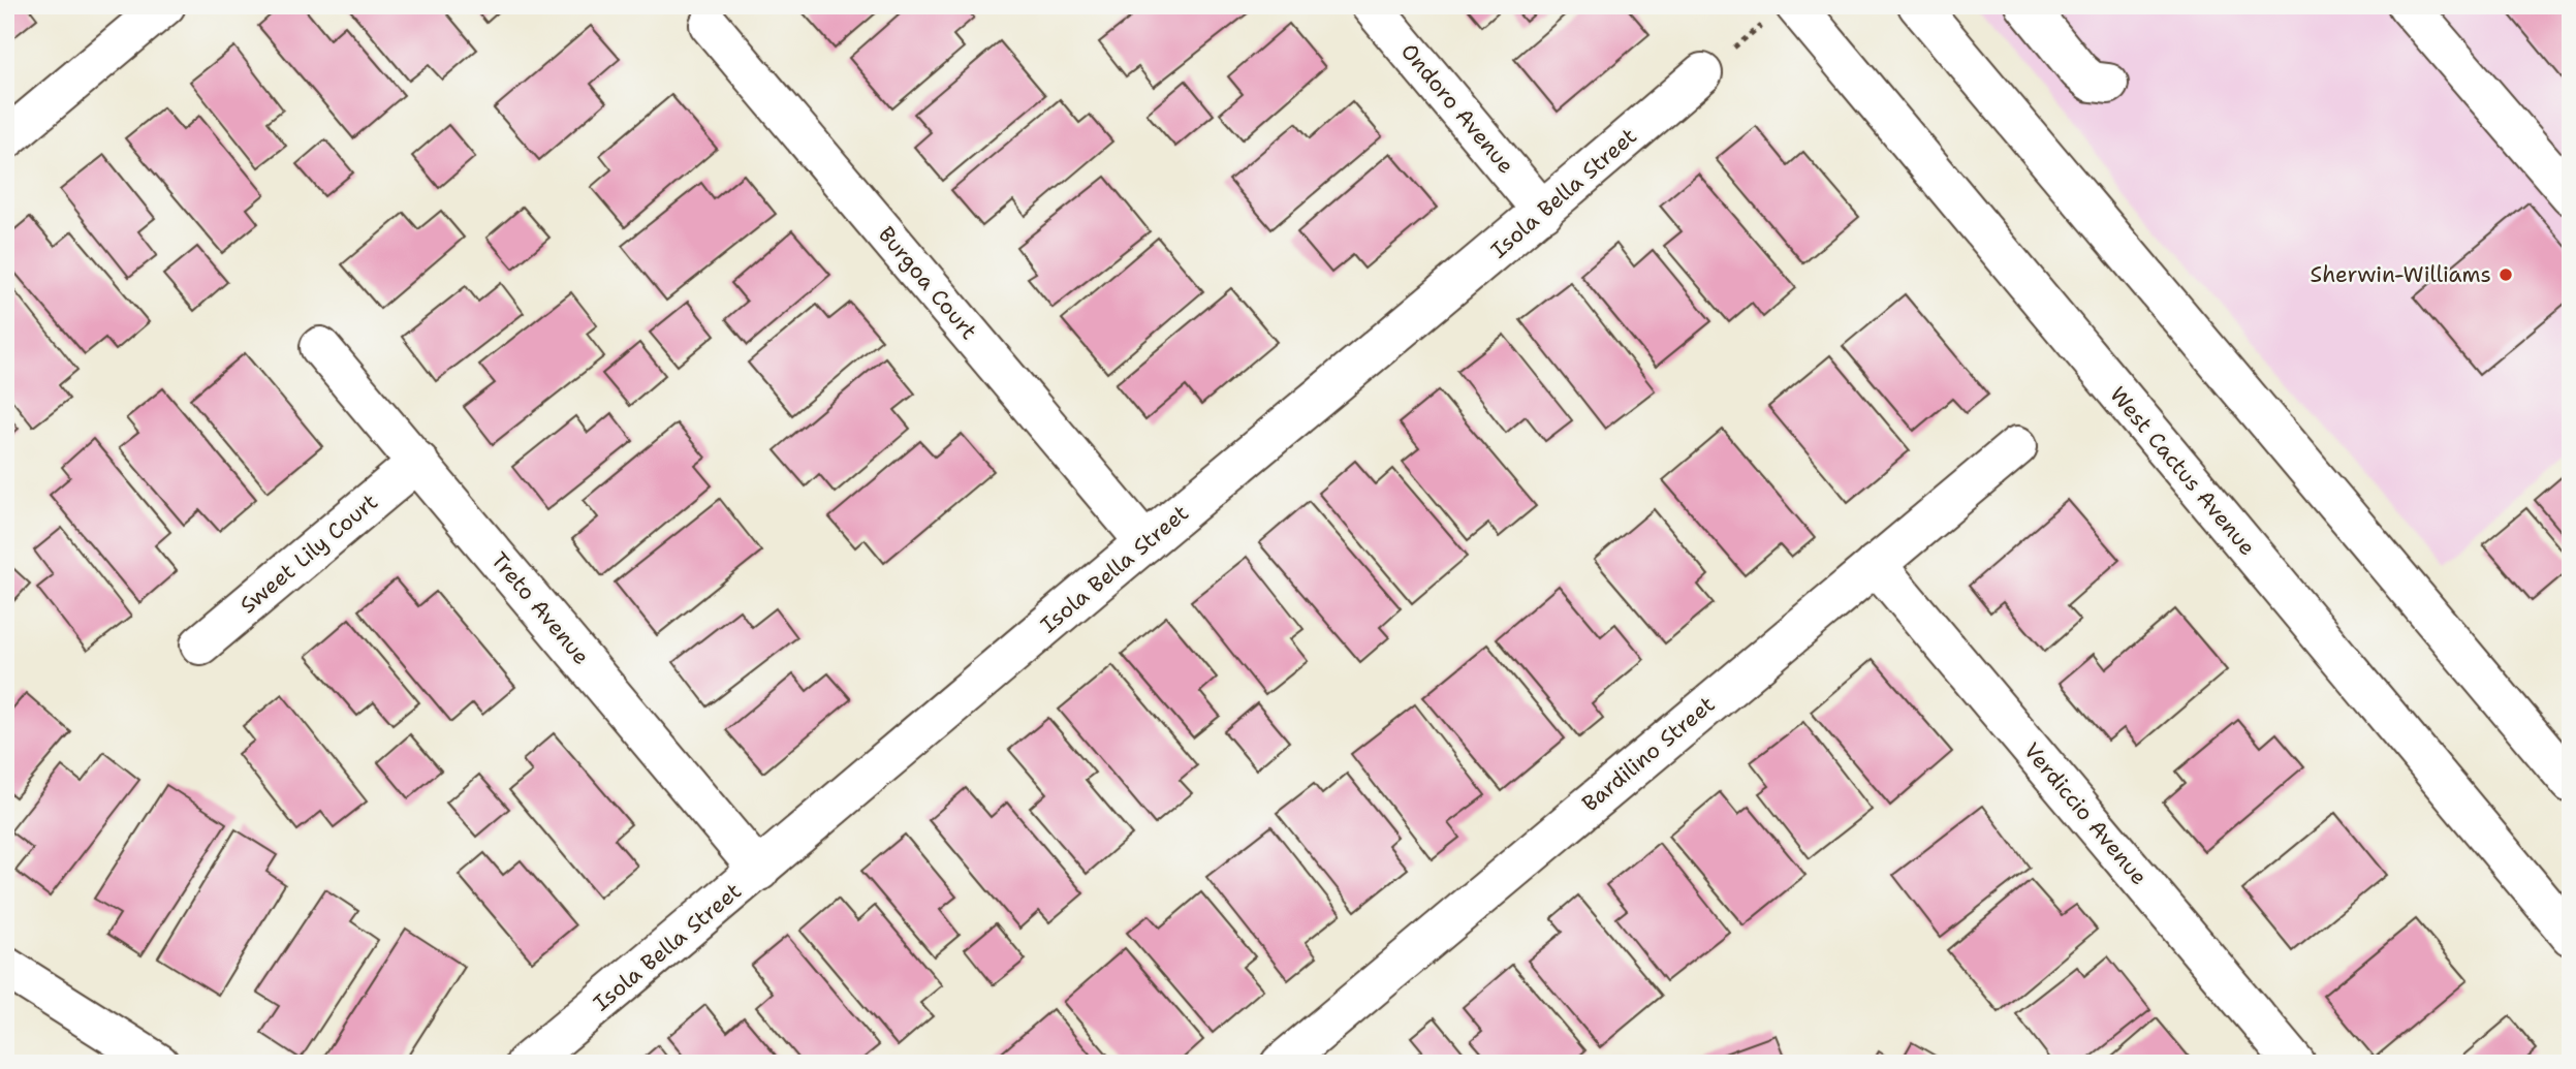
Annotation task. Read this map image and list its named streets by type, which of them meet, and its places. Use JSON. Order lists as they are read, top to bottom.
{
  "streets": {
    "street": [
      "Ondoro Avenue",
      "Isola Bella Street",
      "Burgoa Court",
      "West Cactus Avenue",
      "Sweet Lily Court",
      "Treto Avenue",
      "Bardilino Street",
      "Verdiccio Avenue"
    ]
  },
  "crossings": [
    ["Ondoro Avenue", "Isola Bella Street"],
    ["Isola Bella Street", "Burgoa Court"],
    ["Isola Bella Street", "Treto Avenue"],
    ["Sweet Lily Court", "Treto Avenue"],
    ["Bardilino Street", "Verdiccio Avenue"]
  ],
  "places": ["Sherwin-Williams"]
}
